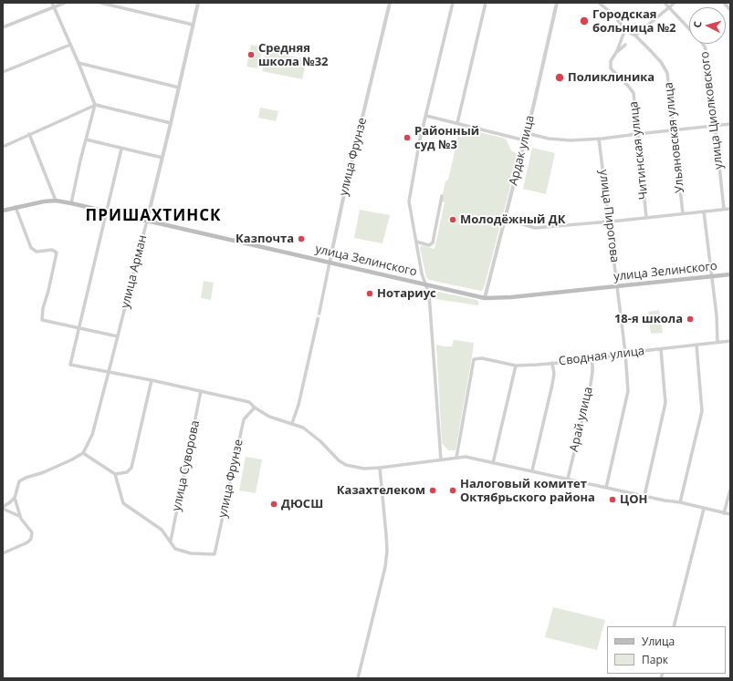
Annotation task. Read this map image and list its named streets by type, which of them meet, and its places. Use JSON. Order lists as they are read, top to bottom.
{
  "streets": {
    "main road": ["улица Зелинского"],
    "street": [
      "улица Циолковского",
      "Ульяновская улица",
      "Ардак улица",
      "Читинская улица",
      "улица Фрунзе",
      "улица Пирогова",
      "улица Арман",
      "Сводная улица",
      "Арай улица",
      "улица Суворова"
    ]
  },
  "crossings": [
    ["Ардак улица", "улица Зелинского"],
    ["улица Фрунзе", "улица Зелинского"],
    ["улица Фрунзе", "улица Суворова"],
    ["улица Пирогова", "улица Зелинского"],
    ["улица Пирогова", "Сводная улица"],
    ["улица Зелинского", "улица Арман"],
    ["Сводная улица", "Арай улица"]
  ],
  "districts": ["ПРИШАХТИНСК"],
  "places": [
    "Городская больница №2",
    "Средняя школа №32",
    "Поликлиника",
    "Районный суд №3",
    "Молодёжный ДК",
    "Казпочта",
    "Нотариус",
    "18-я школа",
    "Казахтелеком",
    "Налоговый комитет Октябрьского района",
    "ЦОН",
    "ДЮСШ"
  ],
  "legend": ["Улица", "Парк"],
  "north": "left"
}
